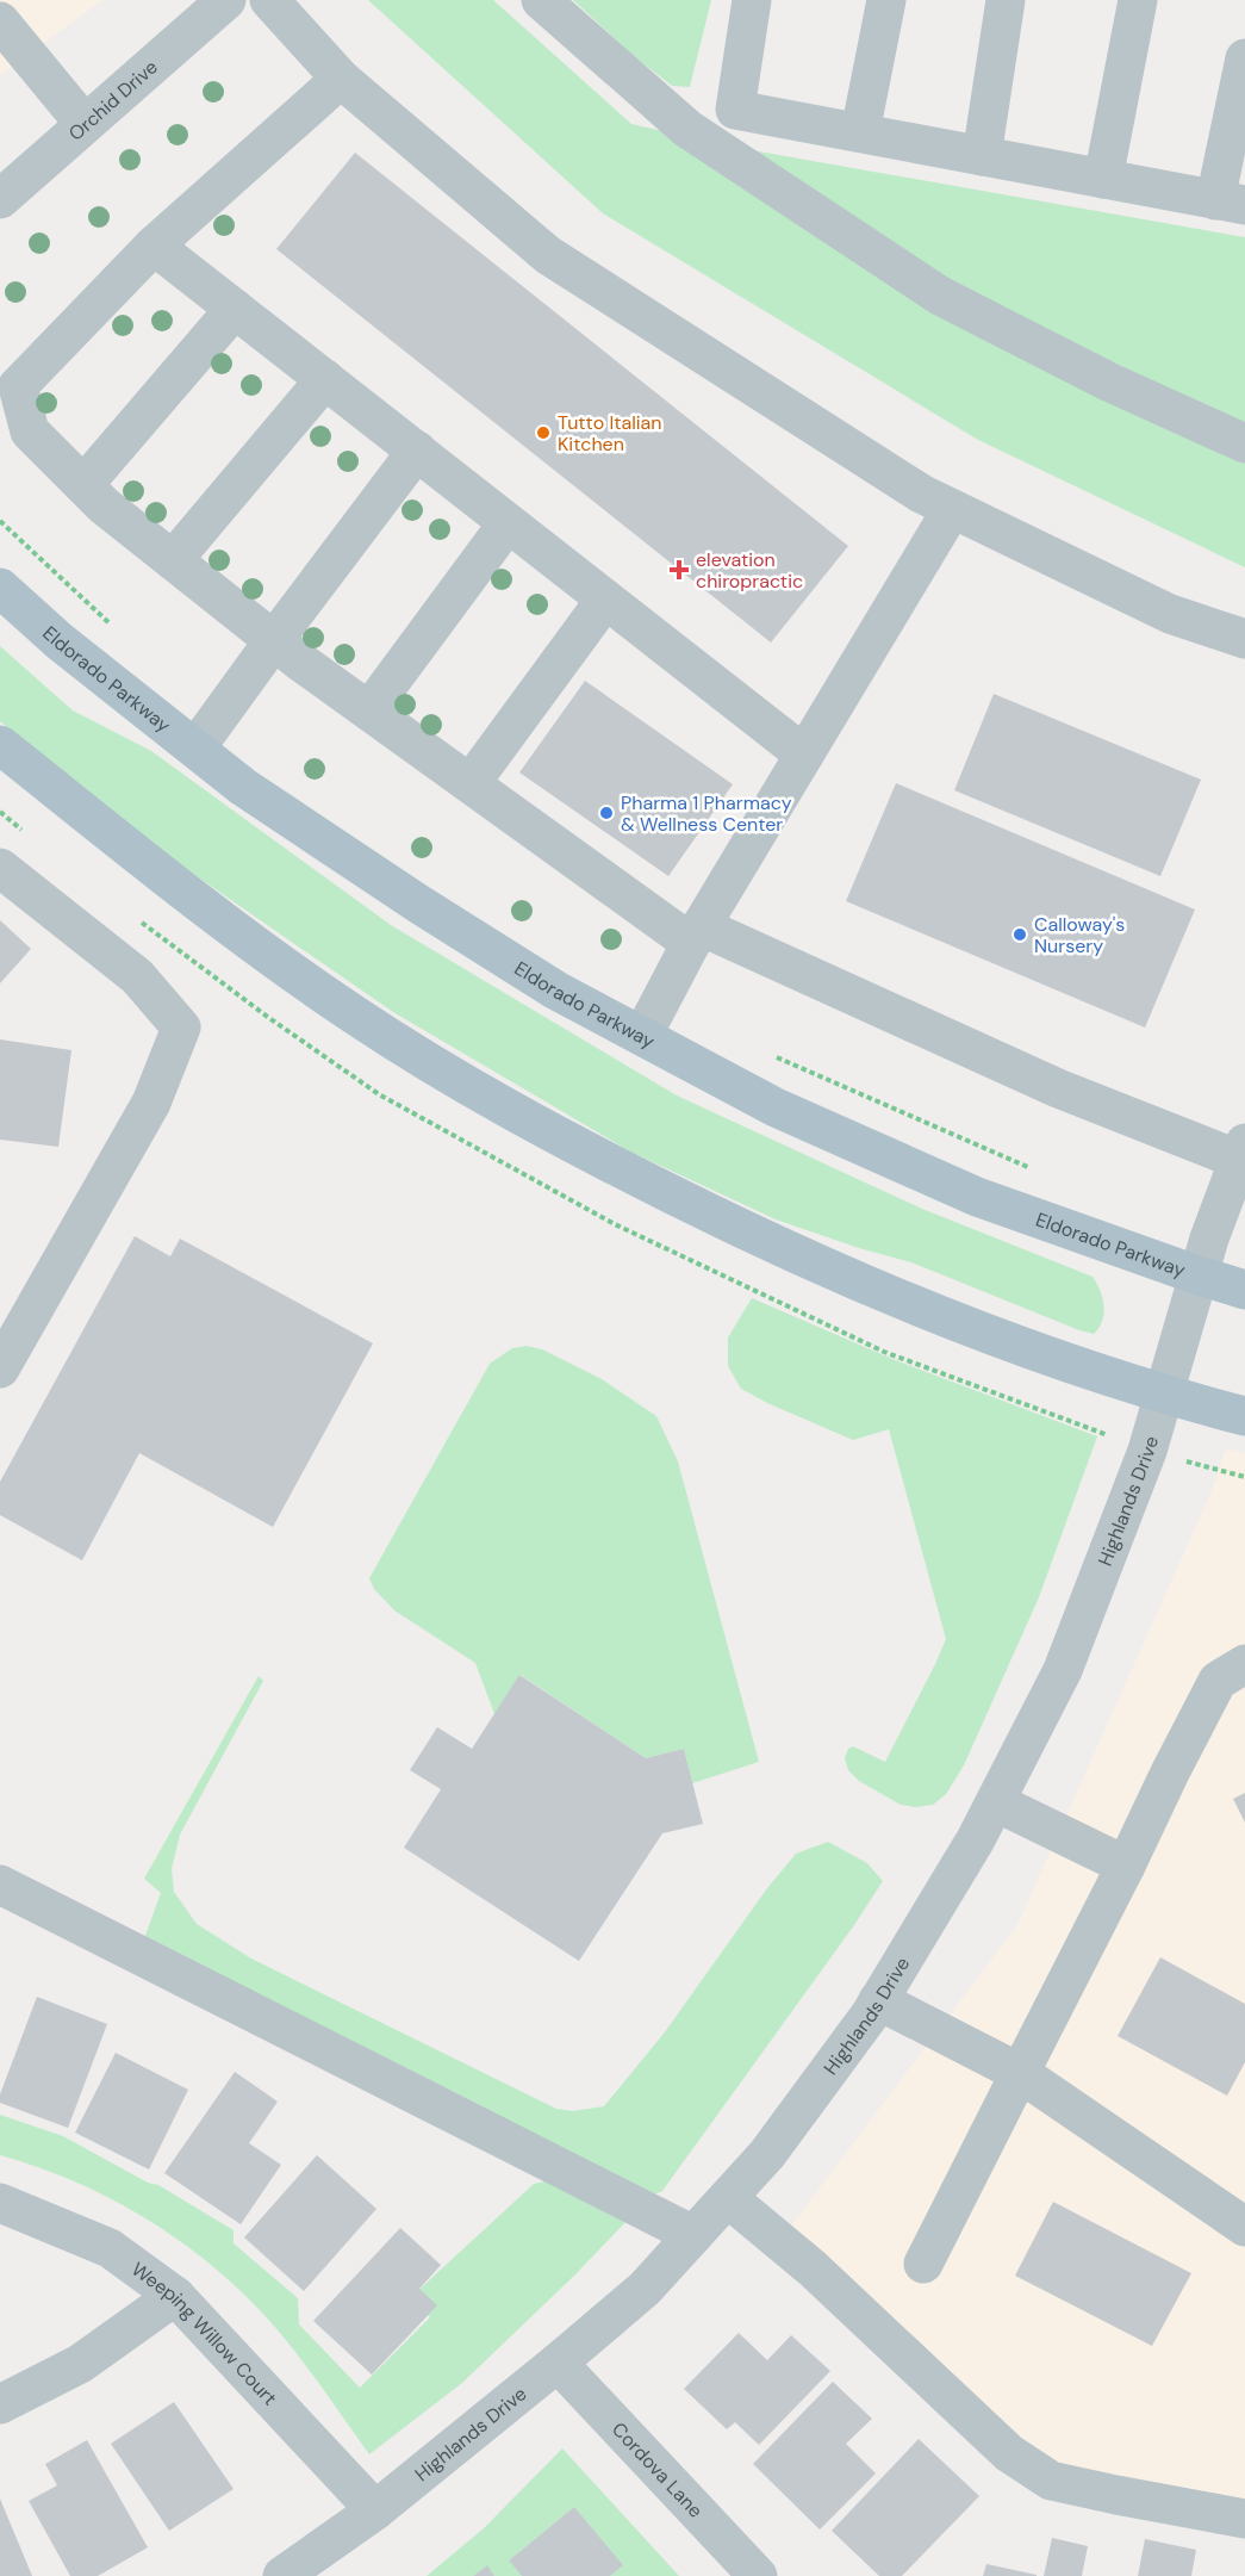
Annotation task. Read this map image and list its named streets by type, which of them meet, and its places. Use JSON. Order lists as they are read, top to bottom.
{
  "streets": {
    "main road": ["Eldorado Parkway"],
    "street": [
      "Orchid Drive",
      "Highlands Drive",
      "Weeping Willow Court",
      "Cordova Lane"
    ]
  },
  "crossings": [
    ["Eldorado Parkway", "Highlands Drive"],
    ["Highlands Drive", "Weeping Willow Court"],
    ["Highlands Drive", "Cordova Lane"]
  ],
  "places": {
    "other": ["Tutto Italian Kitchen", "Pharma 1 Pharmacy & Wellness Center", "Calloway's Nursery"],
    "health": ["elevation chiropractic"]
  }
}
